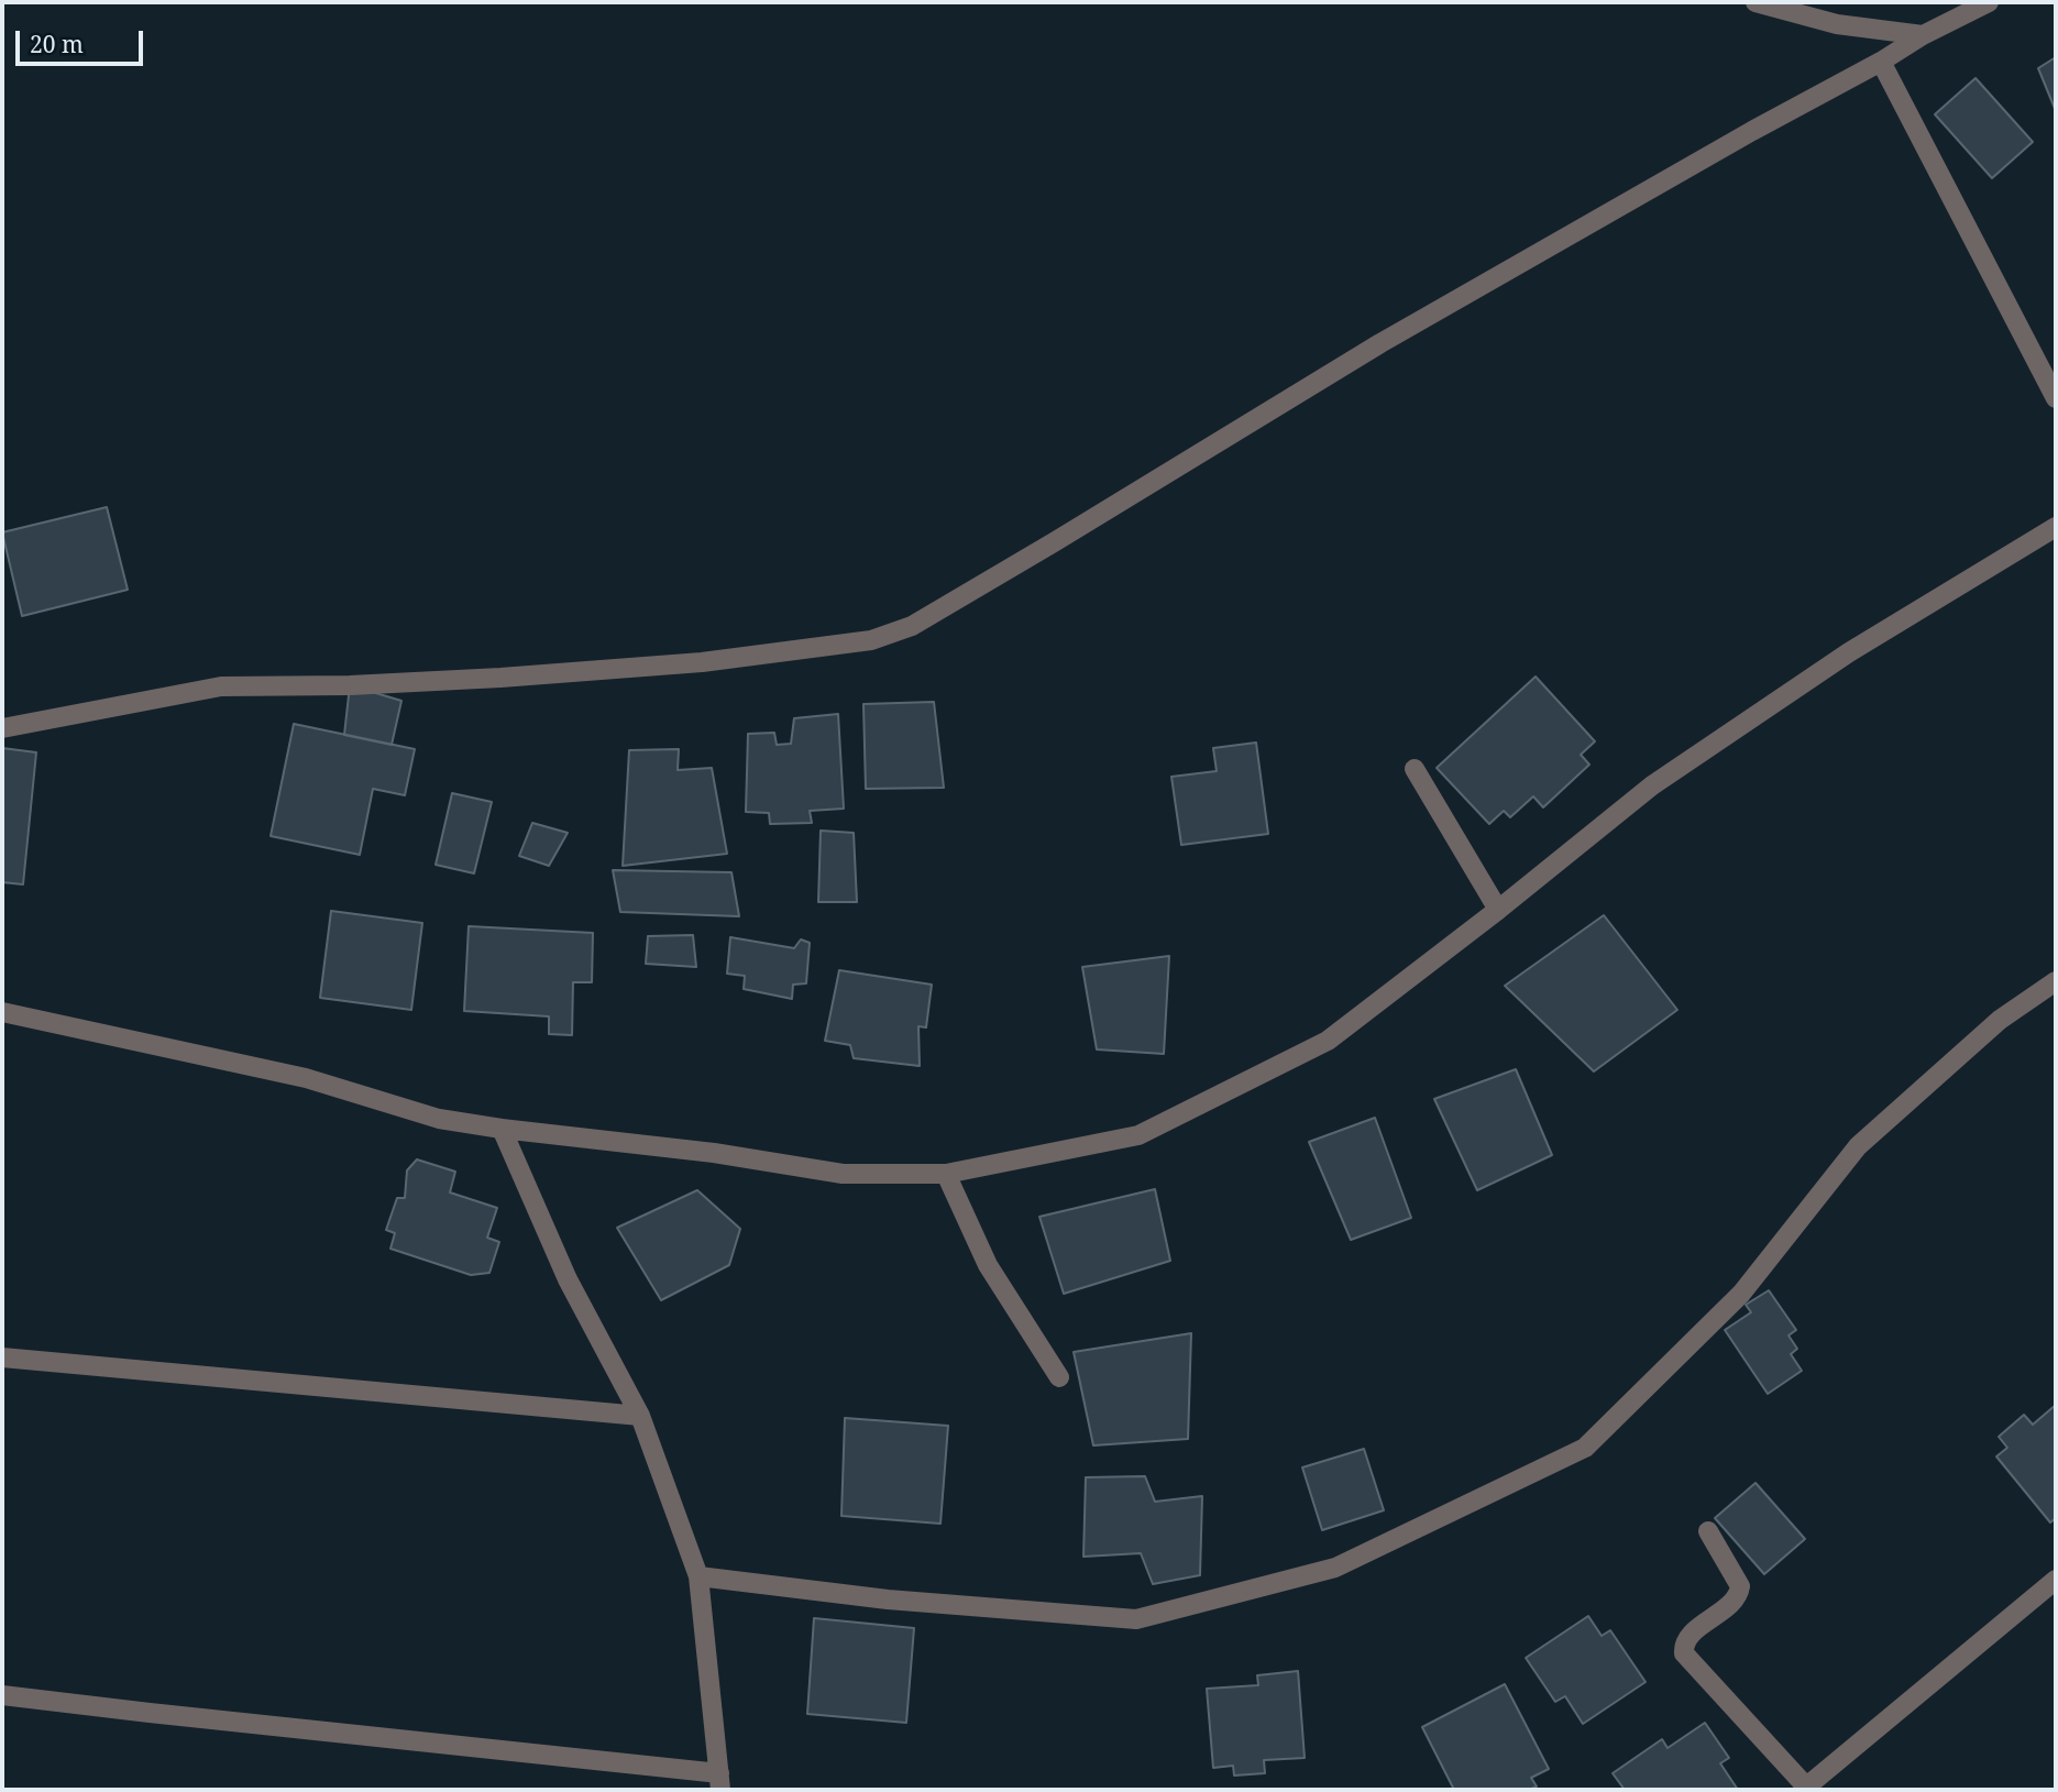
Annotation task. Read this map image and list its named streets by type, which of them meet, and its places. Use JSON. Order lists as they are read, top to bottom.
{
  "scale_bar": "20 m"
}
